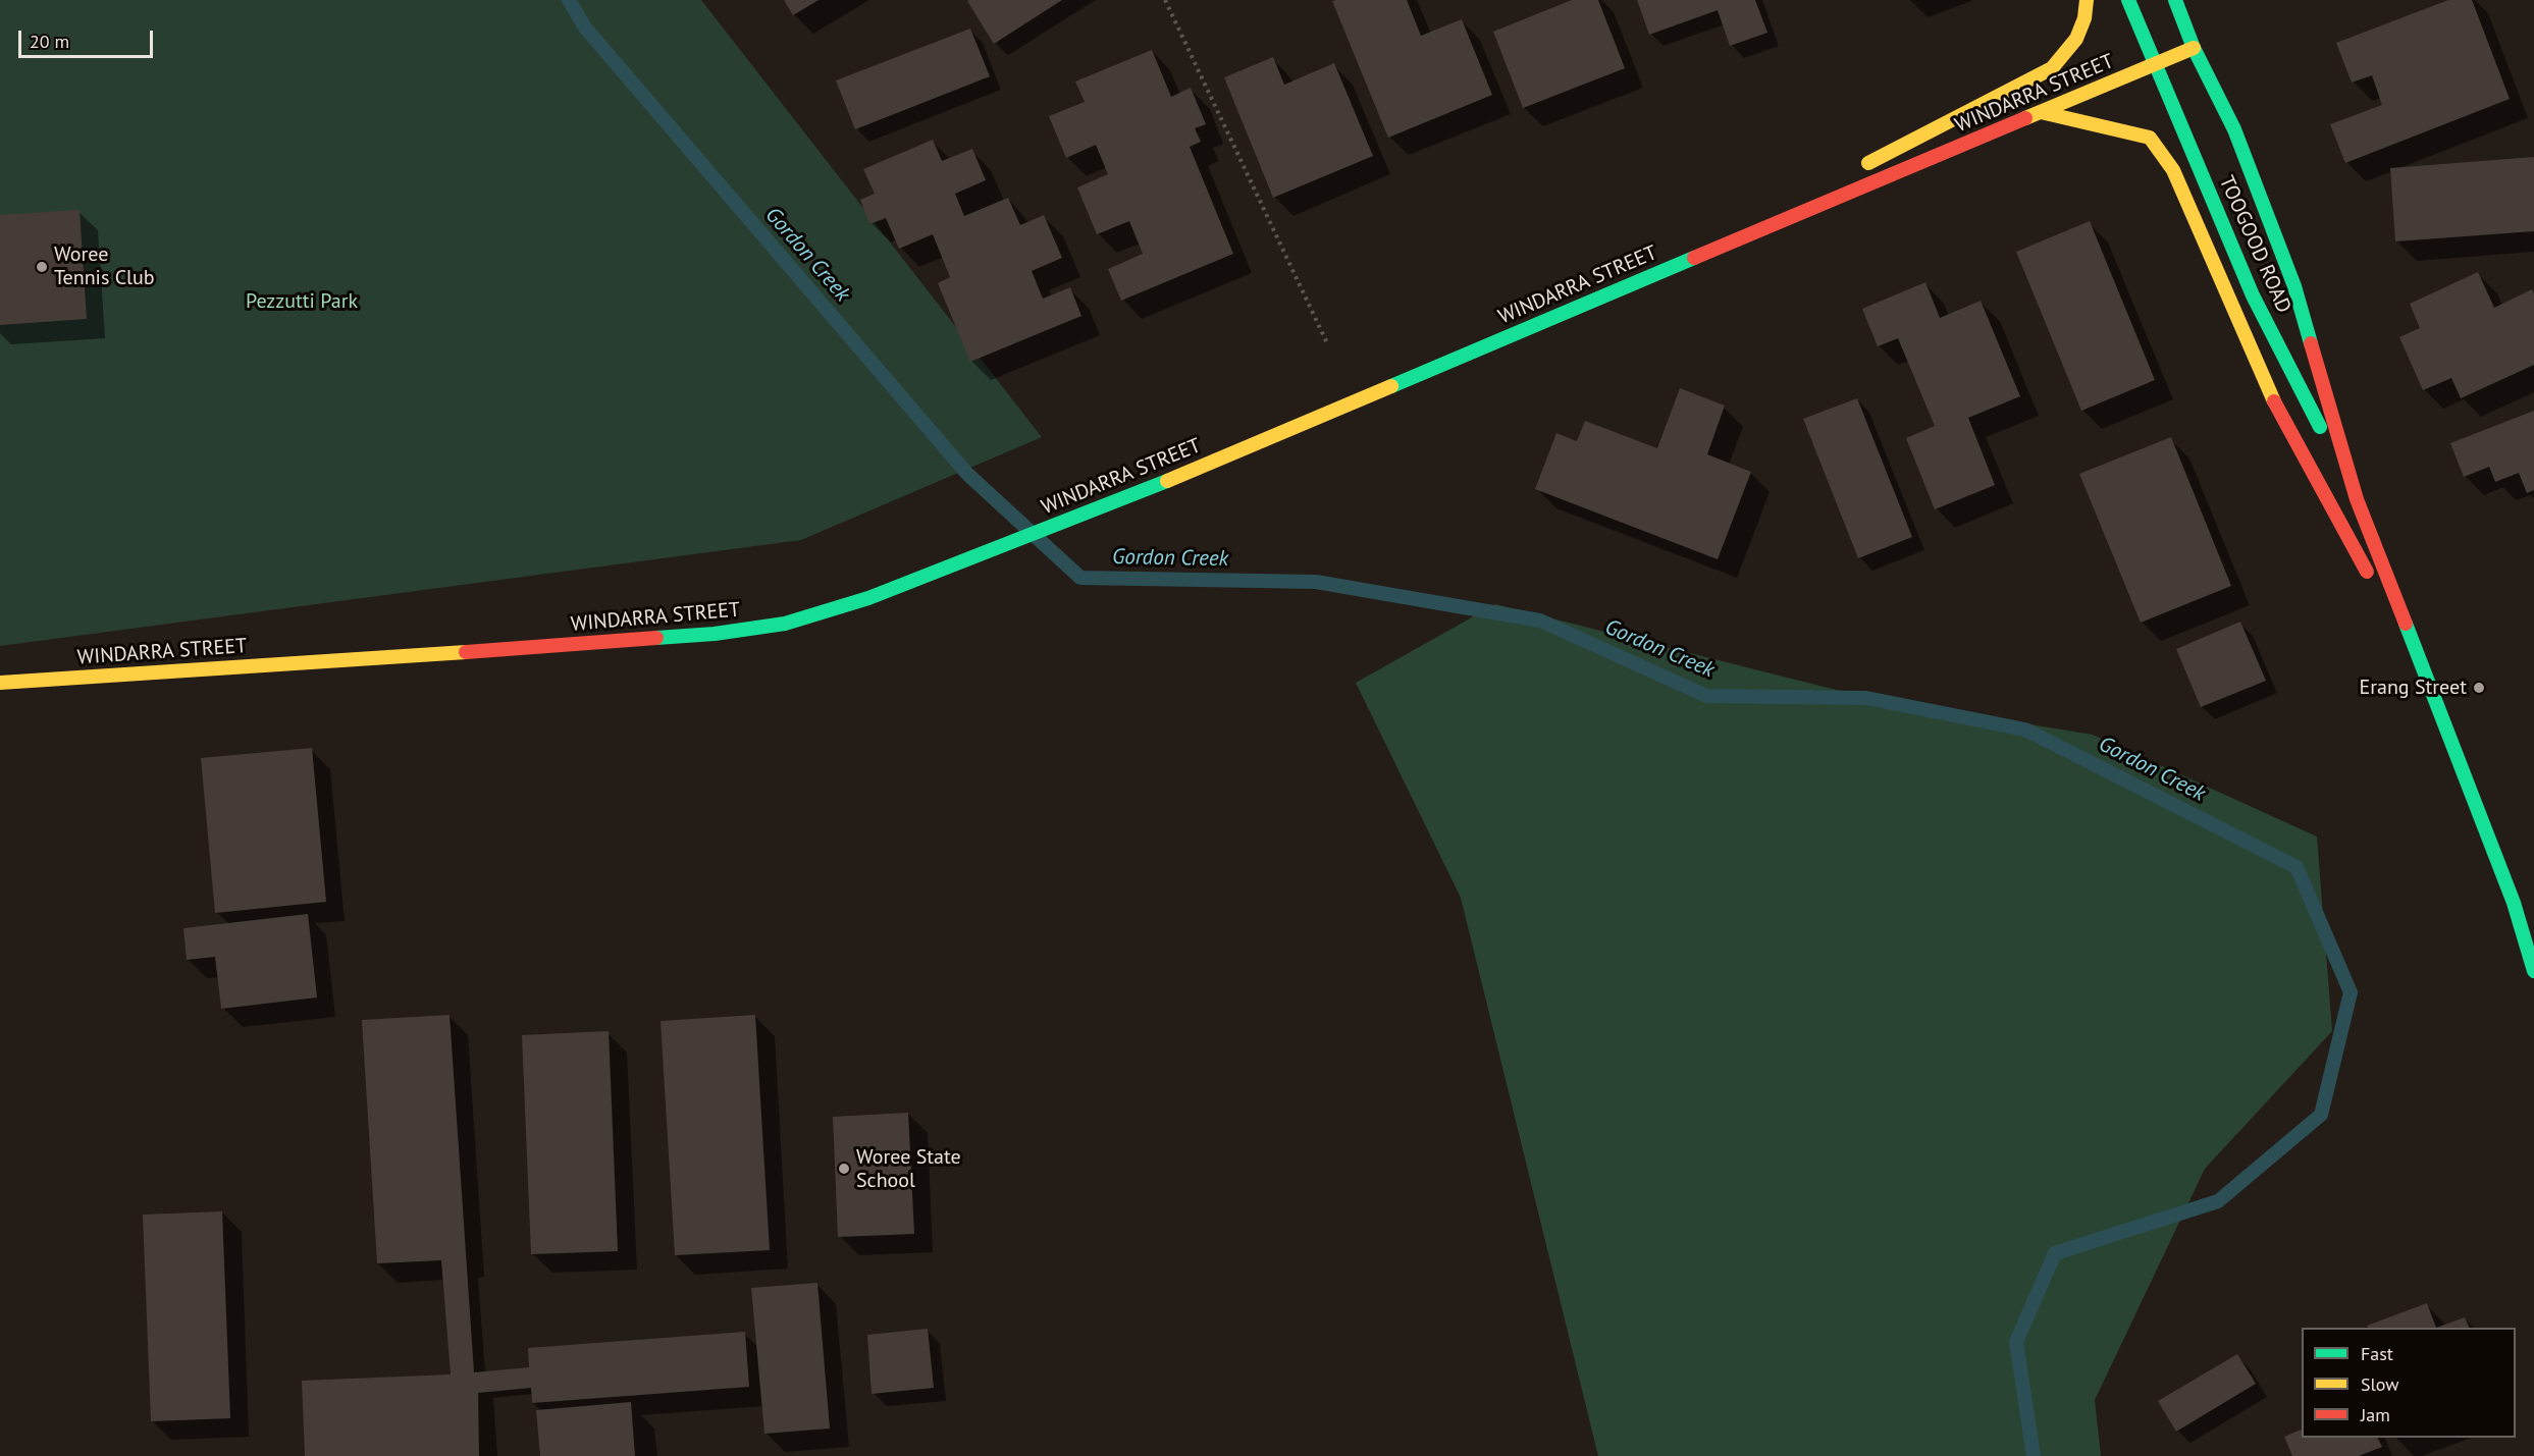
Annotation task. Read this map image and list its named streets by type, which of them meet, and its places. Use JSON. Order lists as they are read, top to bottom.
{
  "streets": {
    "street": ["WINDARRA STREET", "TOOGOOD ROAD"]
  },
  "crossings": [
    ["WINDARRA STREET", "TOOGOOD ROAD"]
  ],
  "water": ["Gordon Creek"],
  "parks": ["Pezzutti Park"],
  "places": ["Woree Tennis Club", "Erang Street", "Woree State School"],
  "legend": ["Fast", "Slow", "Jam"],
  "scale_bar": "20 m"
}
